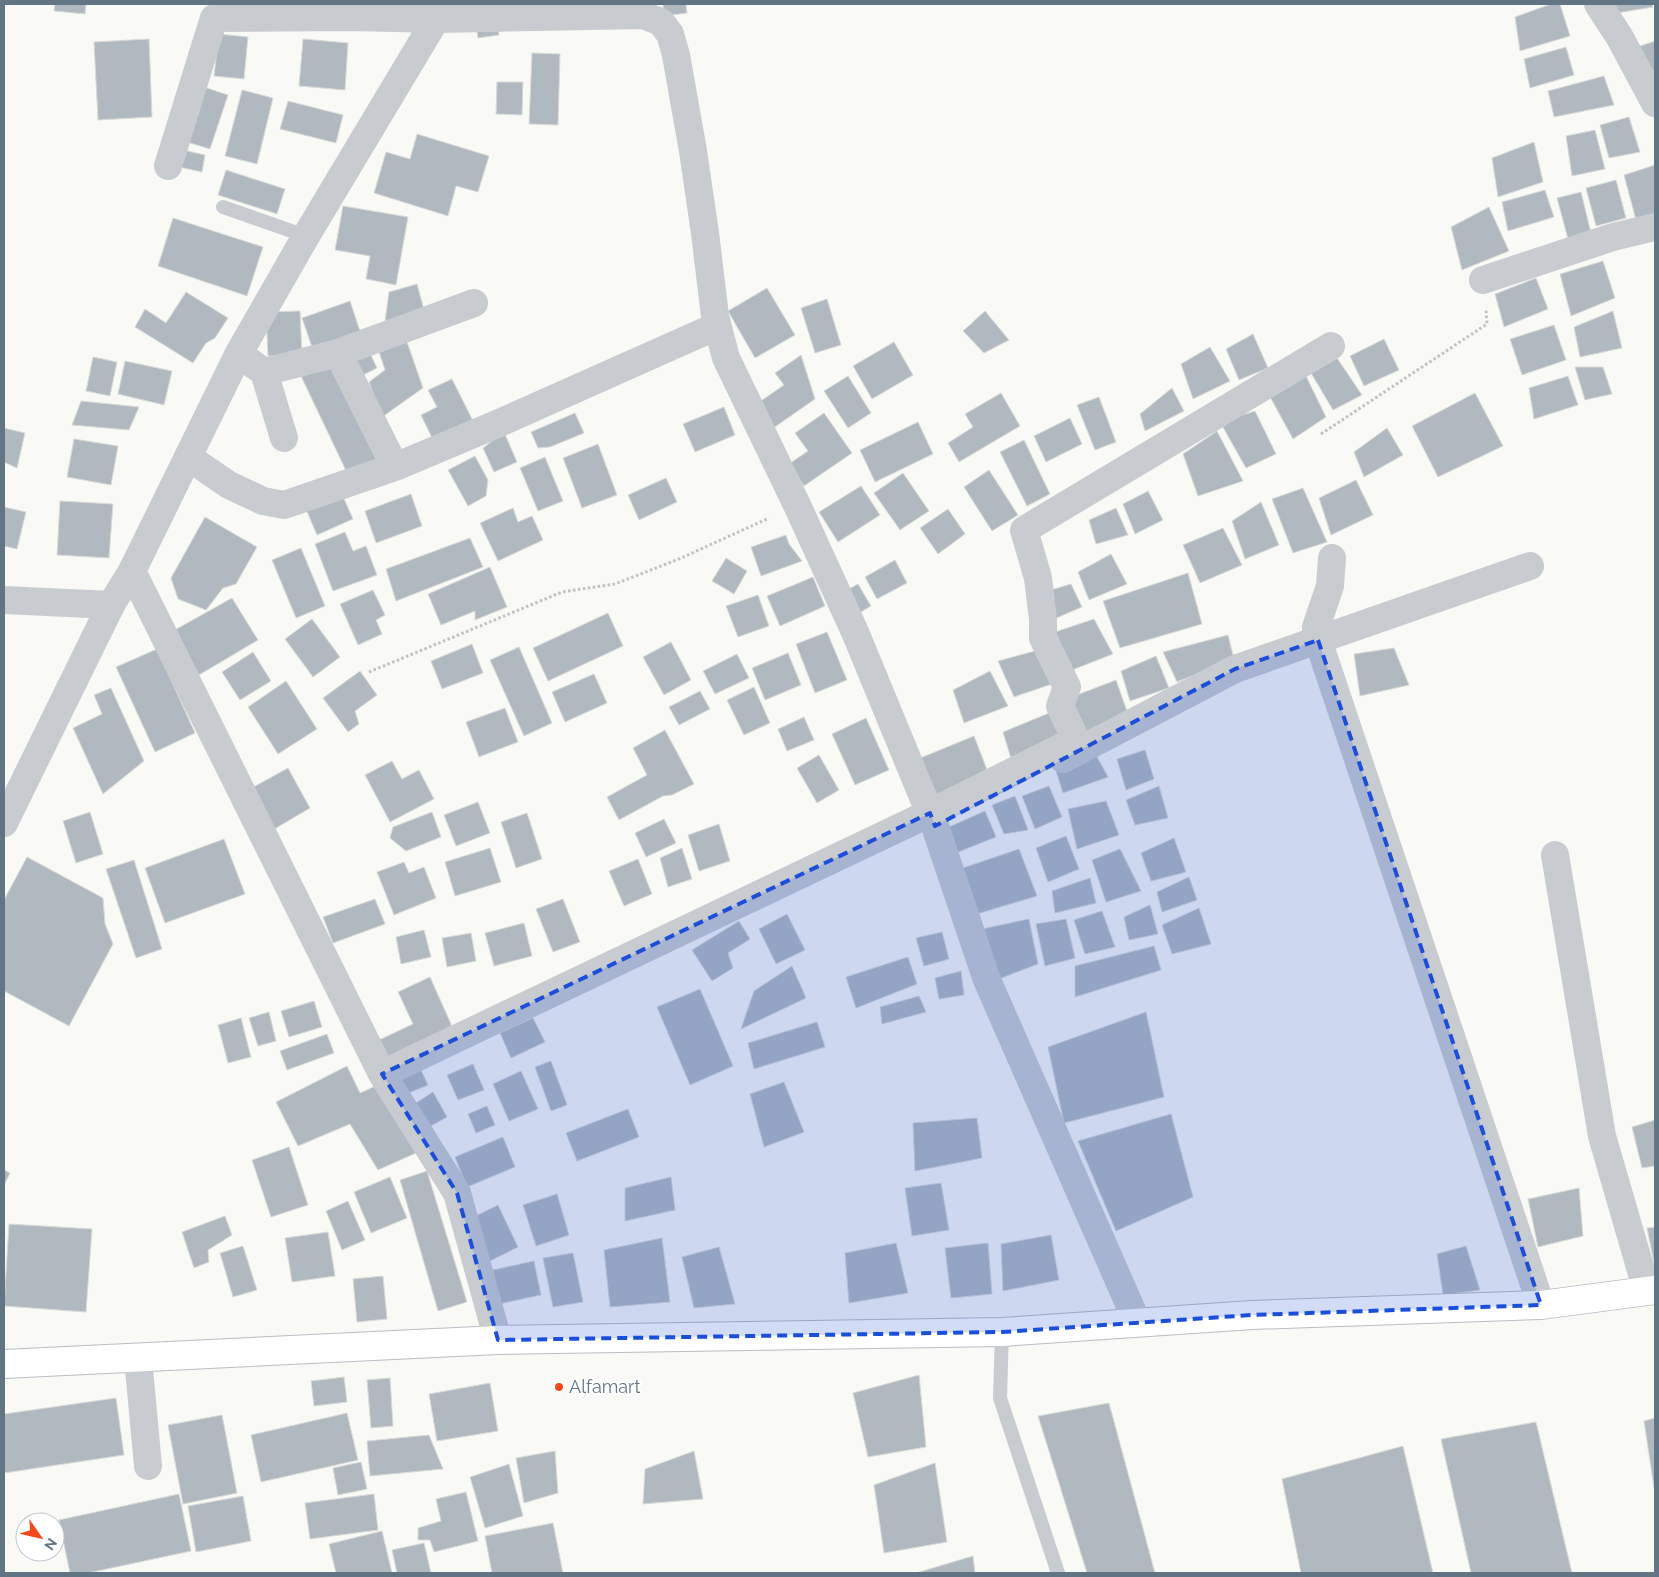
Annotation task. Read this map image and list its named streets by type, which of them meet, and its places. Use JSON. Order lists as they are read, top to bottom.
{
  "places": ["Alfamart"],
  "north": "bottom right"
}
